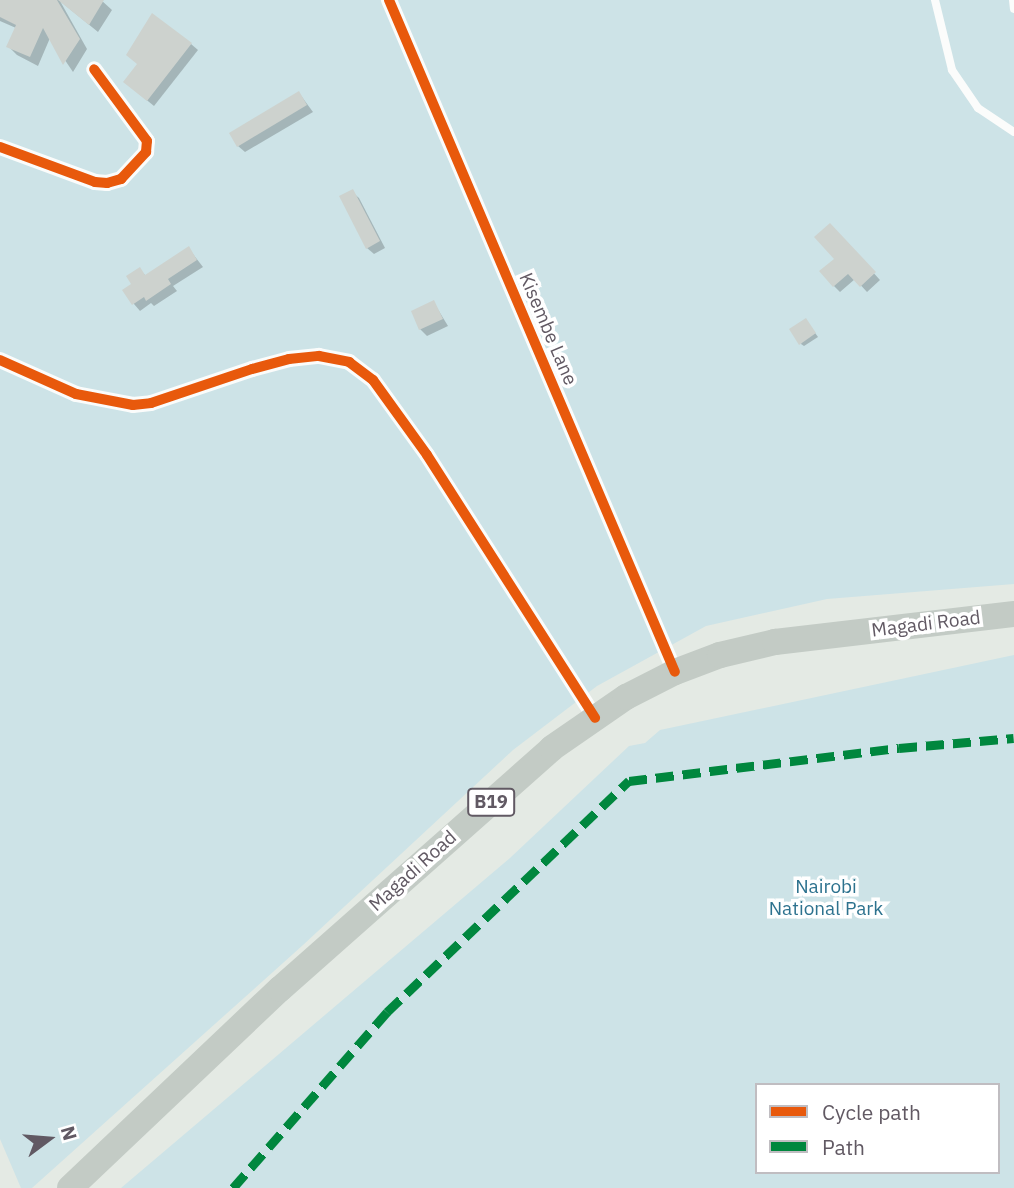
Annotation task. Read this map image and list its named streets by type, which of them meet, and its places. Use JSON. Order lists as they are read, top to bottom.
{
  "streets": {
    "highway": ["Magadi Road", "B19"],
    "street": ["Kisembe Lane"]
  },
  "crossings": [
    ["Kisembe Lane", "Magadi Road"]
  ],
  "parks": ["Nairobi National Park"],
  "legend": ["Cycle path", "Path"],
  "north": "right"
}
